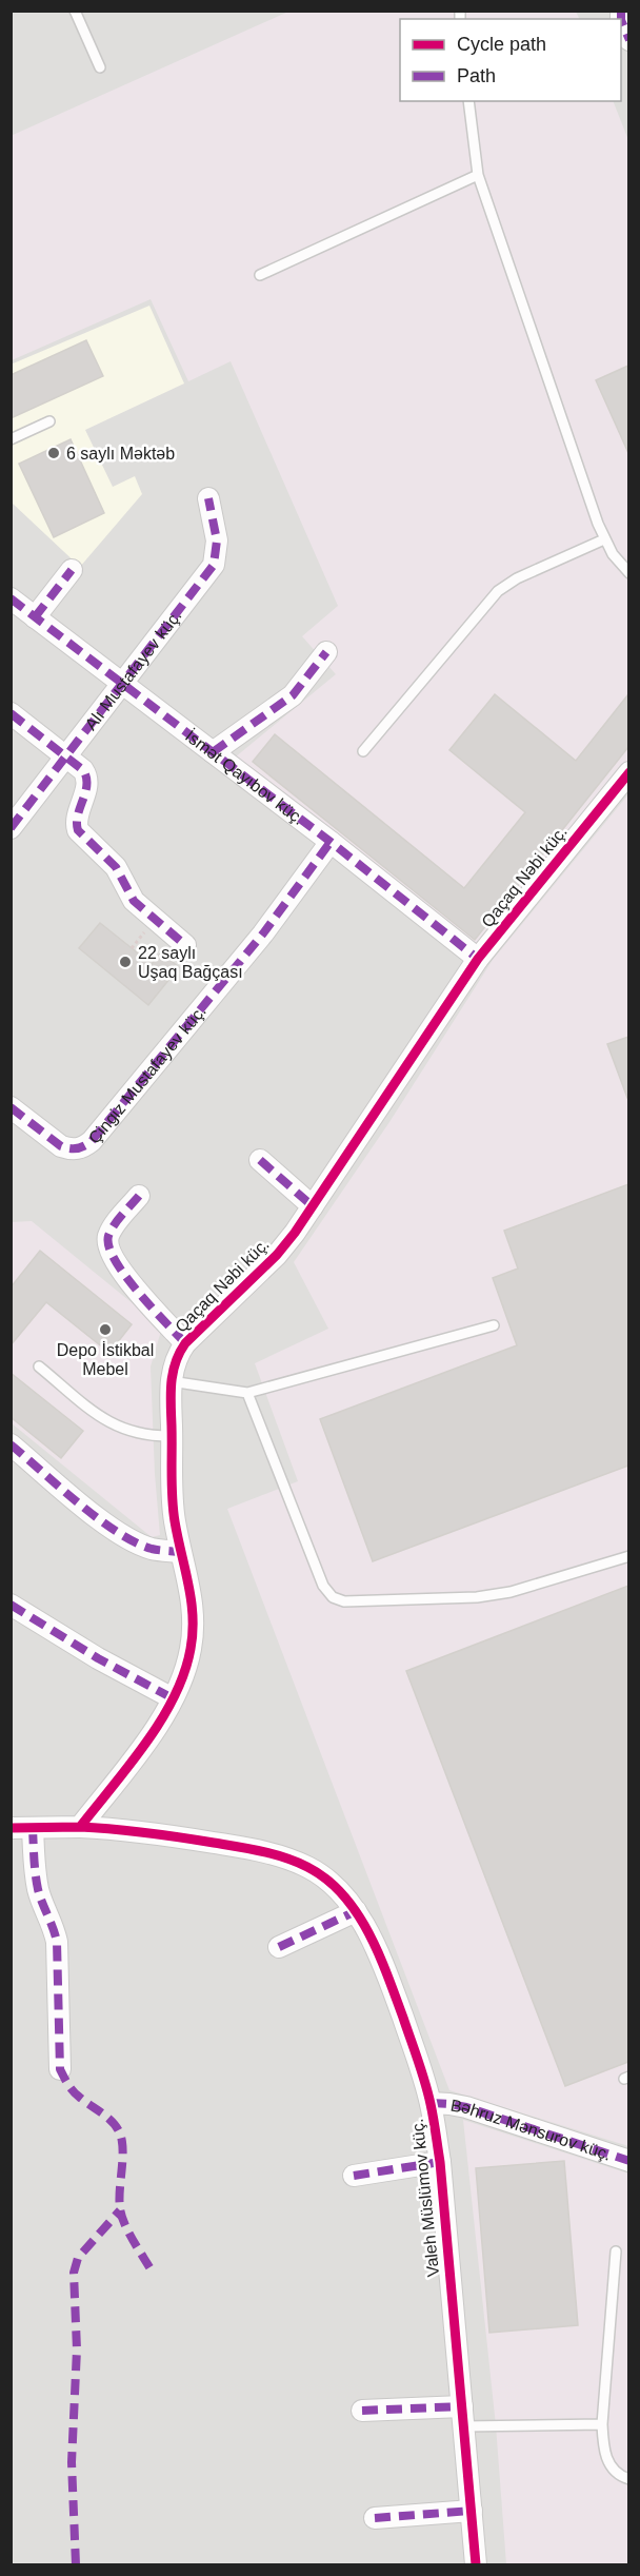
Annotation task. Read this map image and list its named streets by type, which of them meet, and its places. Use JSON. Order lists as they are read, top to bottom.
{
  "streets": {
    "street": [
      "Alı Mustafayev küç.",
      "İsmət Qayıbov küç.",
      "Qaçaq Nəbi küç.",
      "Çingiz Mustafayev küç.",
      "Bəhruz Mənsurov küç.",
      "Valeh Müslümov küç."
    ]
  },
  "crossings": [
    ["Alı Mustafayev küç.", "İsmət Qayıbov küç."],
    ["İsmət Qayıbov küç.", "Qaçaq Nəbi küç."],
    ["İsmət Qayıbov küç.", "Çingiz Mustafayev küç."],
    ["Qaçaq Nəbi küç.", "Valeh Müslümov küç."],
    ["Bəhruz Mənsurov küç.", "Valeh Müslümov küç."]
  ],
  "places": ["6 saylı Məktəb", "22 saylı Uşaq Bağçası", "Depo İstikbal Mebel"],
  "legend": ["Cycle path", "Path"]
}
